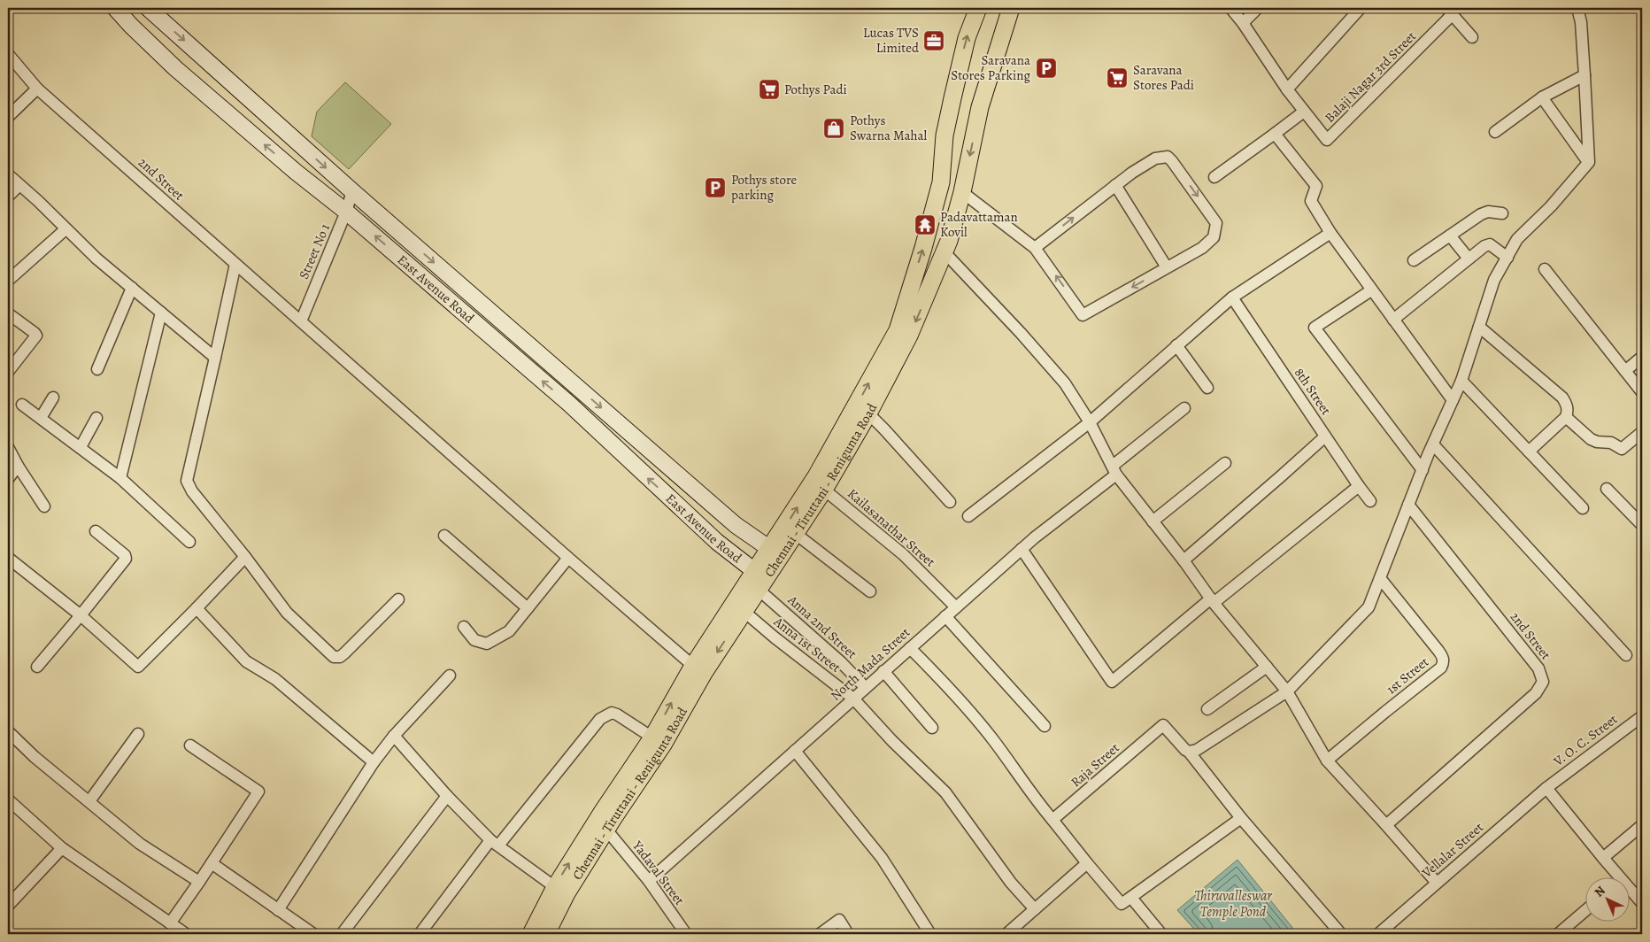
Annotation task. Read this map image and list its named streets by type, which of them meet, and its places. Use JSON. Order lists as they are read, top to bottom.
{
  "streets": {
    "main road": ["East Avenue Road", "Chennai - Tiruttani - Renigunta Road"],
    "street": [
      "Balaji Nagar 3rd Street",
      "2nd Street",
      "Street No 1",
      "8th Street",
      "Kailasanathar Street",
      "Anna 2nd Street",
      "Anna 1st Street",
      "North Mada Street",
      "1st Street",
      "V. O. C. Street",
      "Raja Street",
      "Vellalar Street",
      "Yadaval Street"
    ]
  },
  "crossings": [
    ["2nd Street", "Street No 1"],
    ["2nd Street", "Chennai - Tiruttani - Renigunta Road"],
    ["Street No 1", "East Avenue Road"],
    ["East Avenue Road", "Chennai - Tiruttani - Renigunta Road"],
    ["East Avenue Road", "Anna 2nd Street"],
    ["Chennai - Tiruttani - Renigunta Road", "Kailasanathar Street"],
    ["Chennai - Tiruttani - Renigunta Road", "Anna 2nd Street"],
    ["Chennai - Tiruttani - Renigunta Road", "Anna 1st Street"],
    ["Chennai - Tiruttani - Renigunta Road", "Yadaval Street"],
    ["Kailasanathar Street", "North Mada Street"],
    ["Anna 2nd Street", "North Mada Street"],
    ["Anna 1st Street", "North Mada Street"],
    ["North Mada Street", "Yadaval Street"],
    ["V. O. C. Street", "Vellalar Street"]
  ],
  "water": ["Thiruvalleswar Temple Pond"],
  "places": {
    "office": ["Lucas TVS Limited"],
    "parking": ["Saravana Stores Parking", "Pothys store parking"],
    "supermarket": ["Saravana Stores Padi", "Pothys Padi"],
    "shop": ["Pothys Swarna Mahal"],
    "temple": ["Padavattaman Kovil"]
  },
  "north": "top left"
}
